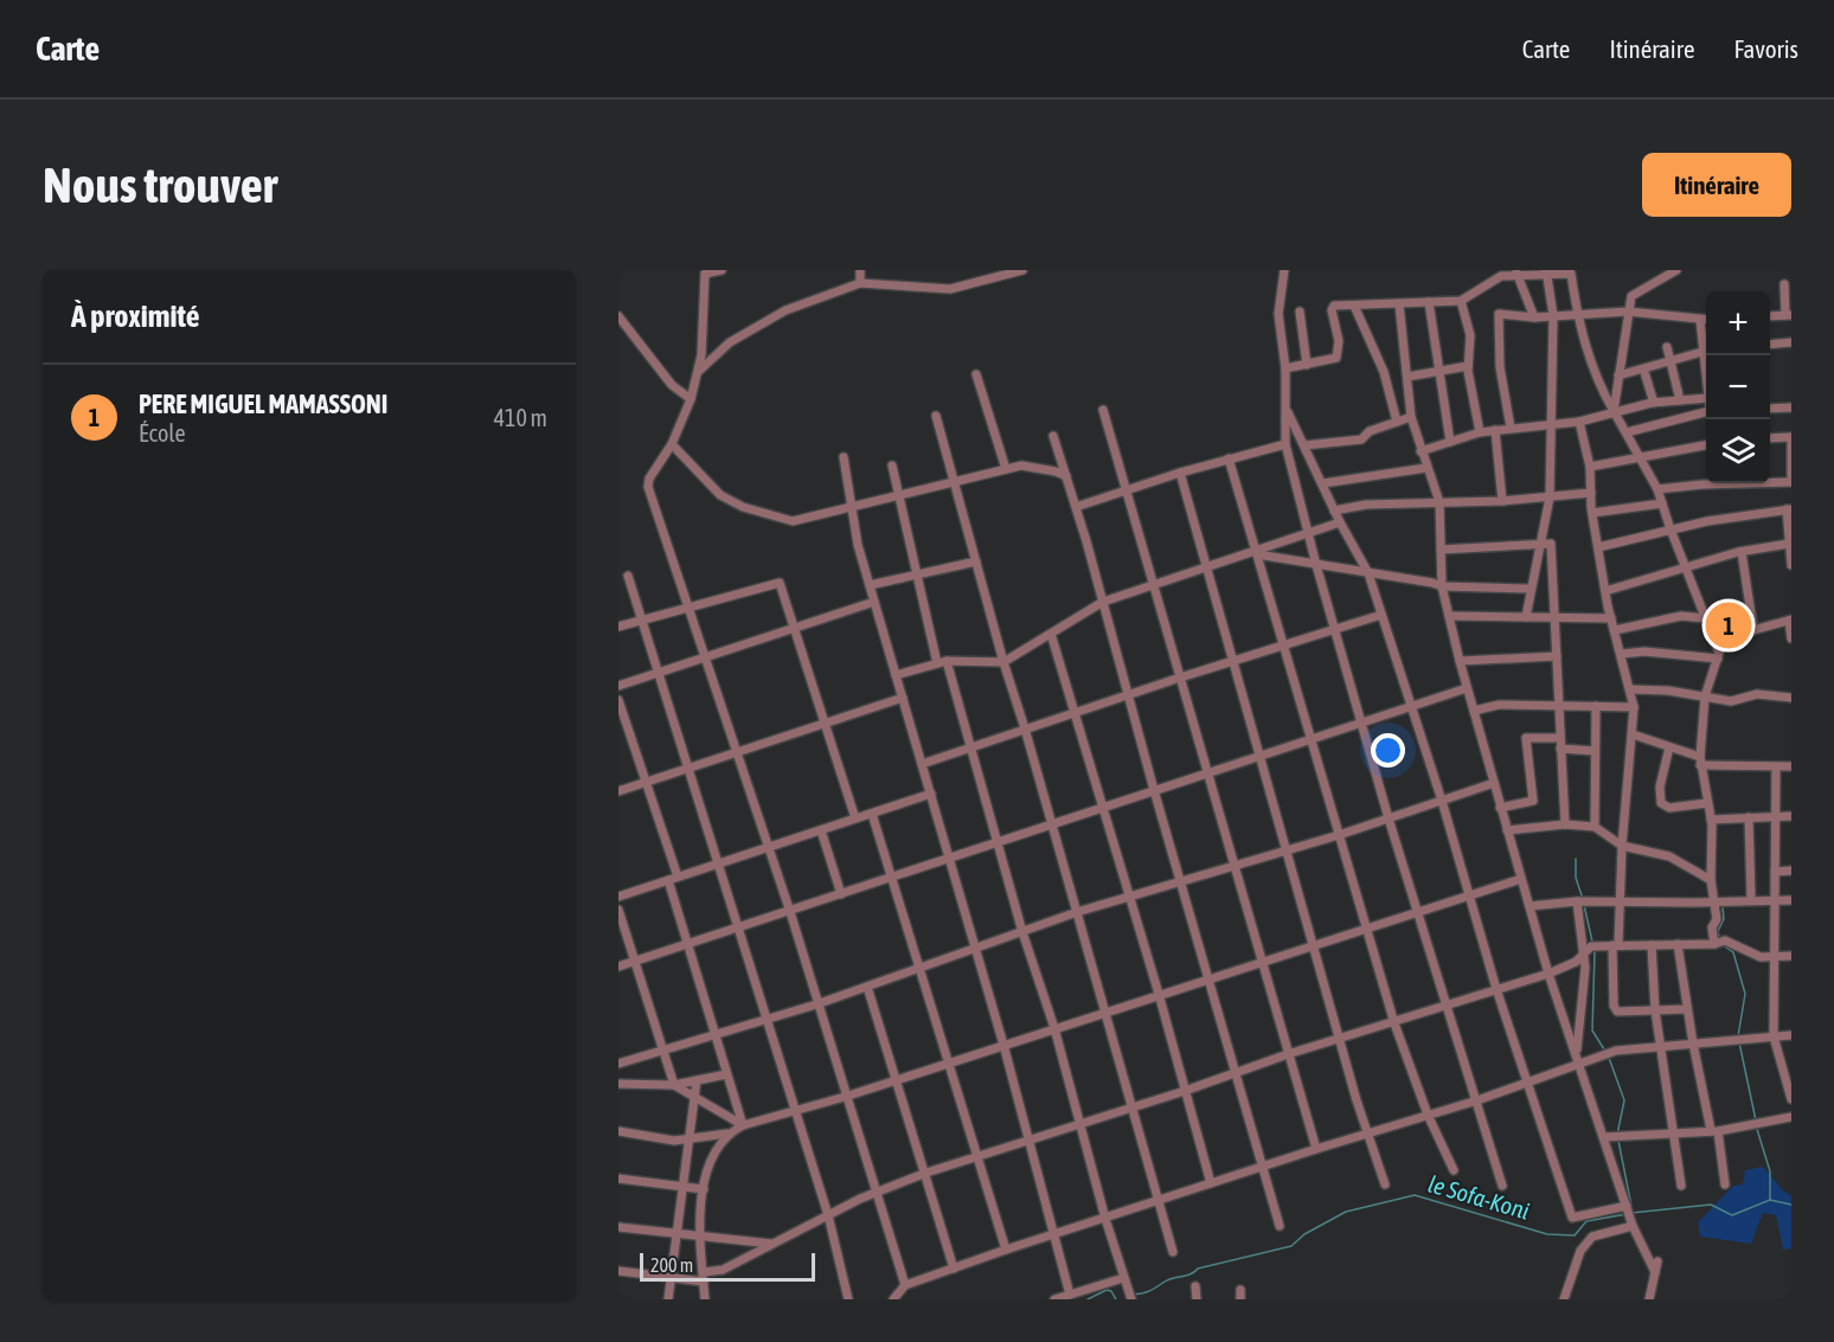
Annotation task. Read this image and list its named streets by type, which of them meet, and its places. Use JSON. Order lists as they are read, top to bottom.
{
  "water": ["le Sofa-Koni"],
  "scale_bar": "200 m",
  "page": {
    "header": "Carte",
    "nav": ["Carte", "Itinéraire", "Favoris"],
    "buttons": "Itinéraire",
    "title": "Nous trouver",
    "heading": "À proximité",
    "map_buttons": ["+", "−"],
    "list": [
      {
        "mark": "1",
        "name": "PERE MIGUEL MAMASSONI",
        "note": "École",
        "value": "410 m"
      }
    ],
    "pins": "1",
    "scale": "200 m"
  }
}
